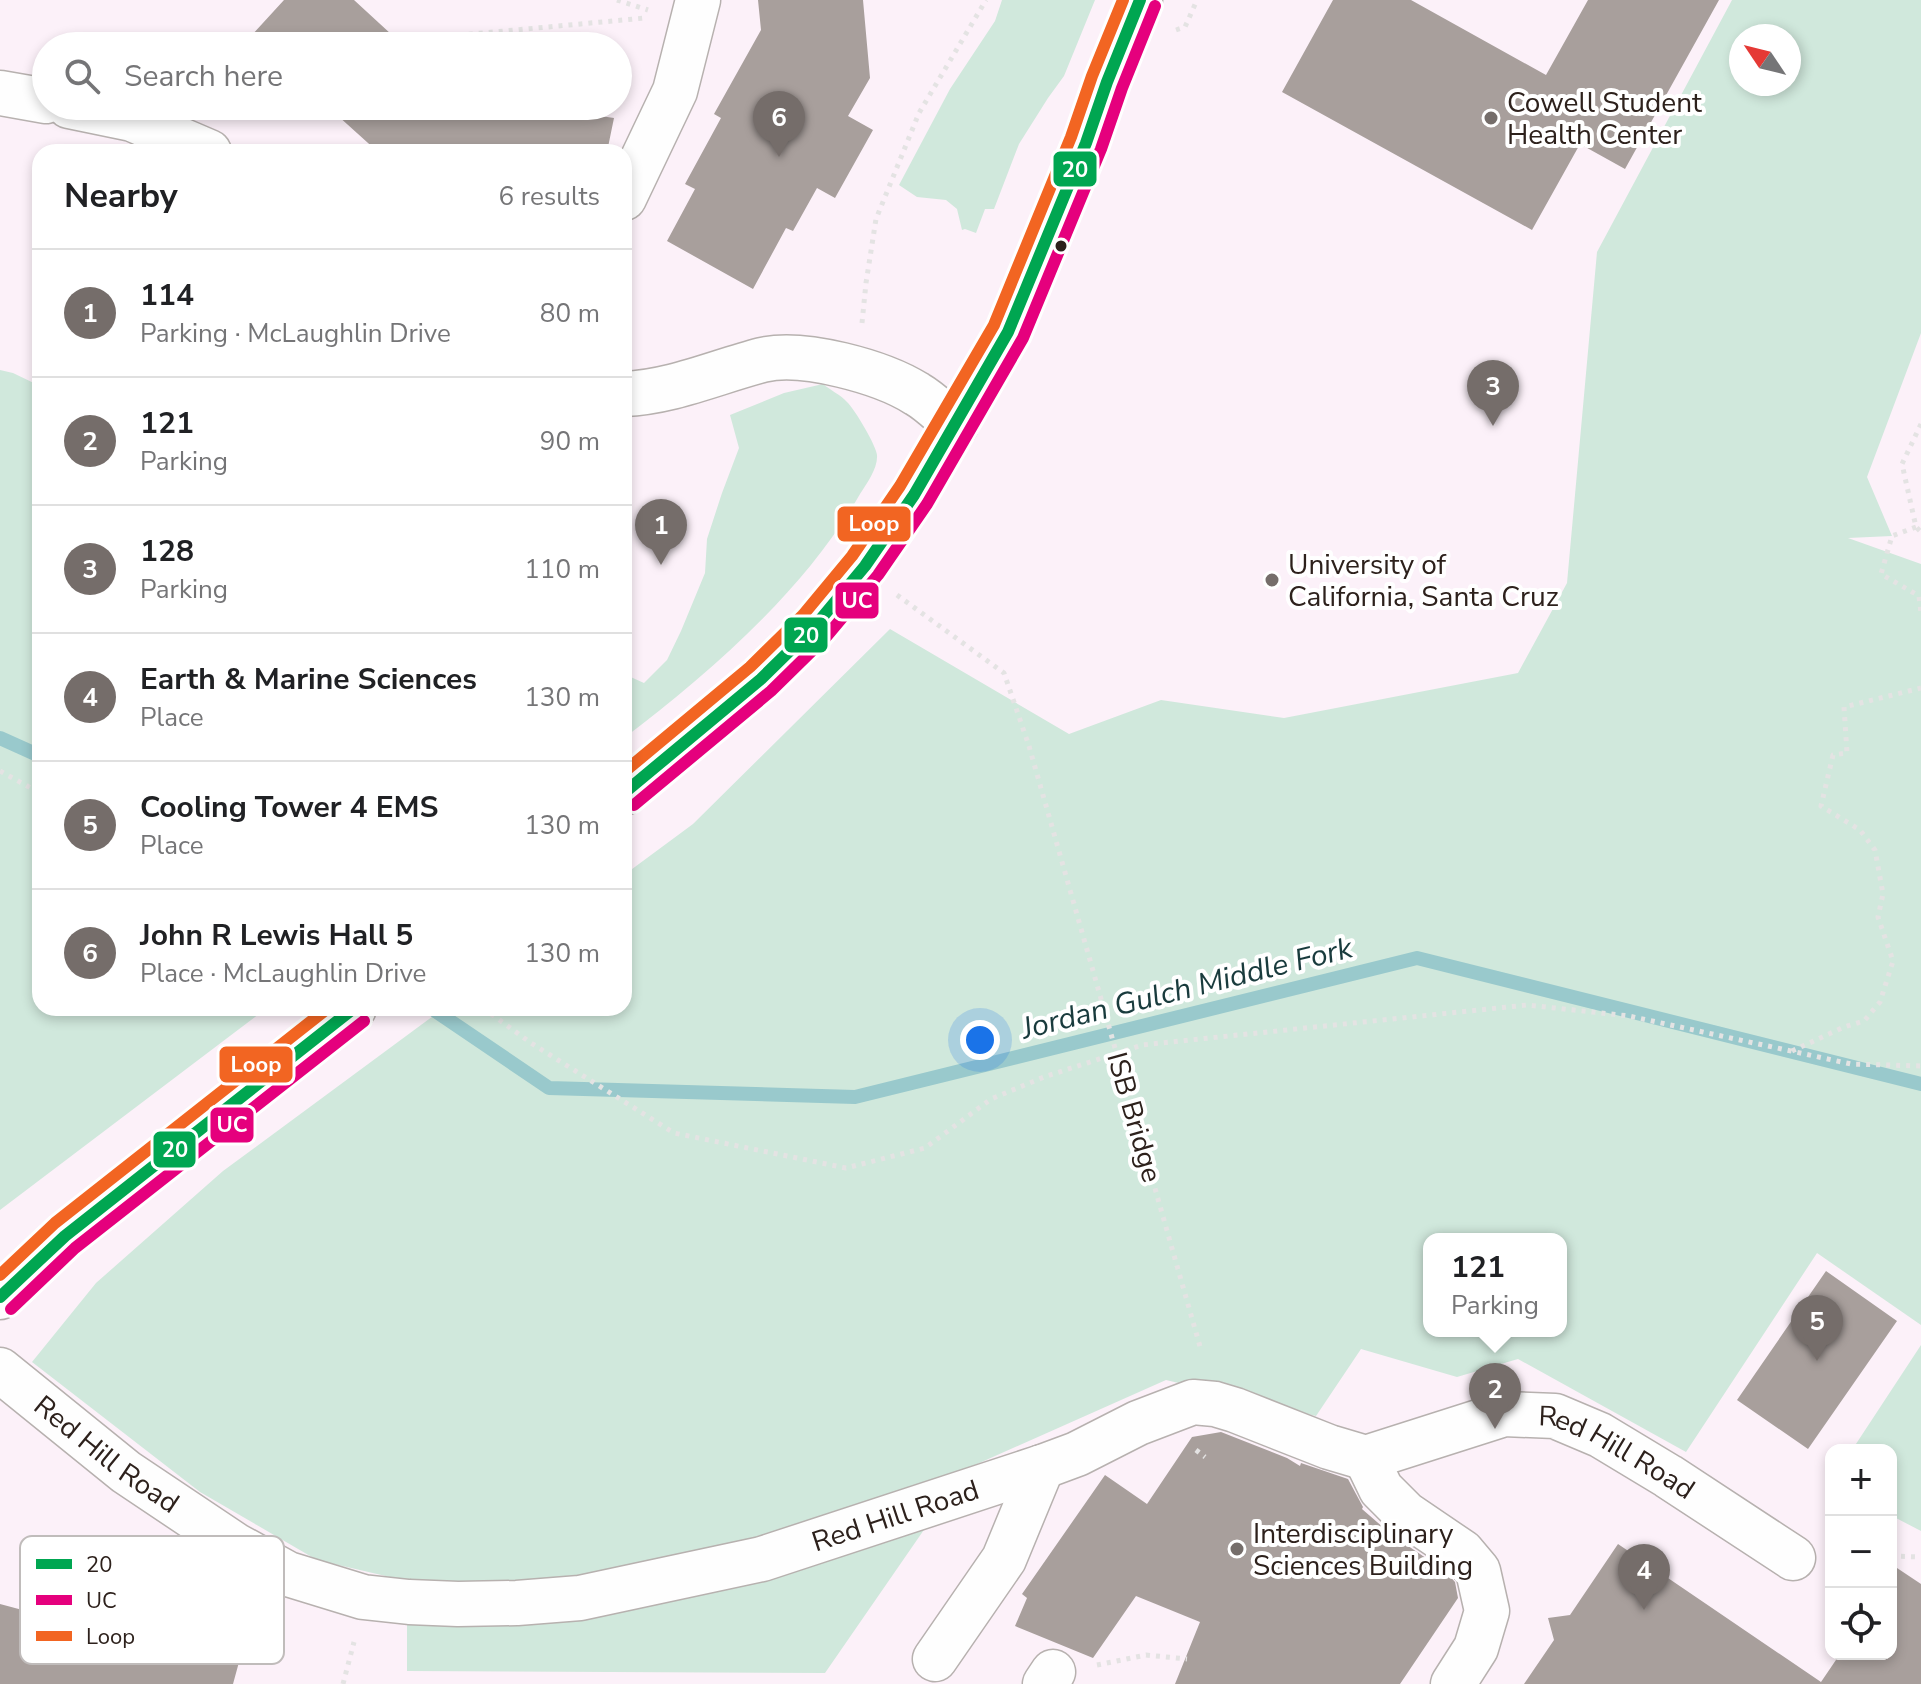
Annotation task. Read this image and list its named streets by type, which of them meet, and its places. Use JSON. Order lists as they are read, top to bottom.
{
  "streets": {
    "main road": ["Red Hill Road"],
    "path": ["ISB Bridge"]
  },
  "water": ["Jordan Gulch Middle Fork"],
  "places": ["Cowell Student Health Center", "University of California, Santa Cruz", "Interdisciplinary Sciences Building"],
  "lines": ["transit line 20", "transit line Loop", "transit line UC"],
  "legend": ["20", "UC", "Loop"],
  "north": "top left",
  "page": {
    "search": "Search here",
    "pins": [
      "6",
      "3",
      "1",
      "5",
      "2",
      "4"
    ],
    "heading": ["Nearby", "6 results"],
    "list": [
      {
        "mark": "1",
        "name": "114",
        "note": "Parking · McLaughlin Drive",
        "value": "80 m"
      },
      {
        "mark": "2",
        "name": "121",
        "note": "Parking",
        "value": "90 m"
      },
      {
        "mark": "3",
        "name": "128",
        "note": "Parking",
        "value": "110 m"
      },
      {
        "mark": "4",
        "name": "Earth & Marine Sciences",
        "note": "Place",
        "value": "130 m"
      },
      {
        "mark": "5",
        "name": "Cooling Tower 4 EMS",
        "note": "Place",
        "value": "130 m"
      },
      {
        "mark": "6",
        "name": "John R Lewis Hall 5",
        "note": "Place · McLaughlin Drive",
        "value": "130 m"
      }
    ],
    "popup": ["121", "Parking"],
    "map_buttons": ["+", "−"]
  }
}
